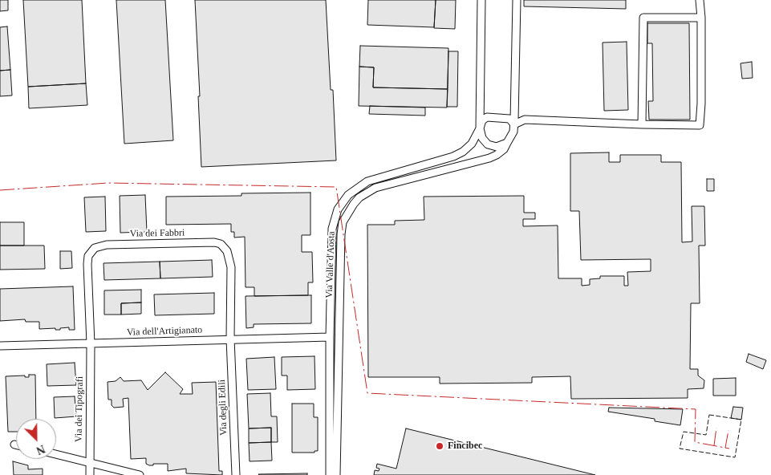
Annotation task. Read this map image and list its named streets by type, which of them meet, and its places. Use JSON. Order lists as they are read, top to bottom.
{
  "streets": {
    "street": [
      "Via dei Fabbri",
      "Via Valle d'Aosta",
      "Via dell'Artigianato",
      "Via degli Edili",
      "Via dei Tipografi"
    ]
  },
  "crossings": [
    ["Via dei Fabbri", "Via dell'Artigianato"],
    ["Via dei Fabbri", "Via degli Edili"],
    ["Via dei Fabbri", "Via dei Tipografi"],
    ["Via Valle d'Aosta", "Via dell'Artigianato"],
    ["Via dell'Artigianato", "Via degli Edili"],
    ["Via dell'Artigianato", "Via dei Tipografi"]
  ],
  "places": ["Fincibec"],
  "north": "bottom right"
}
